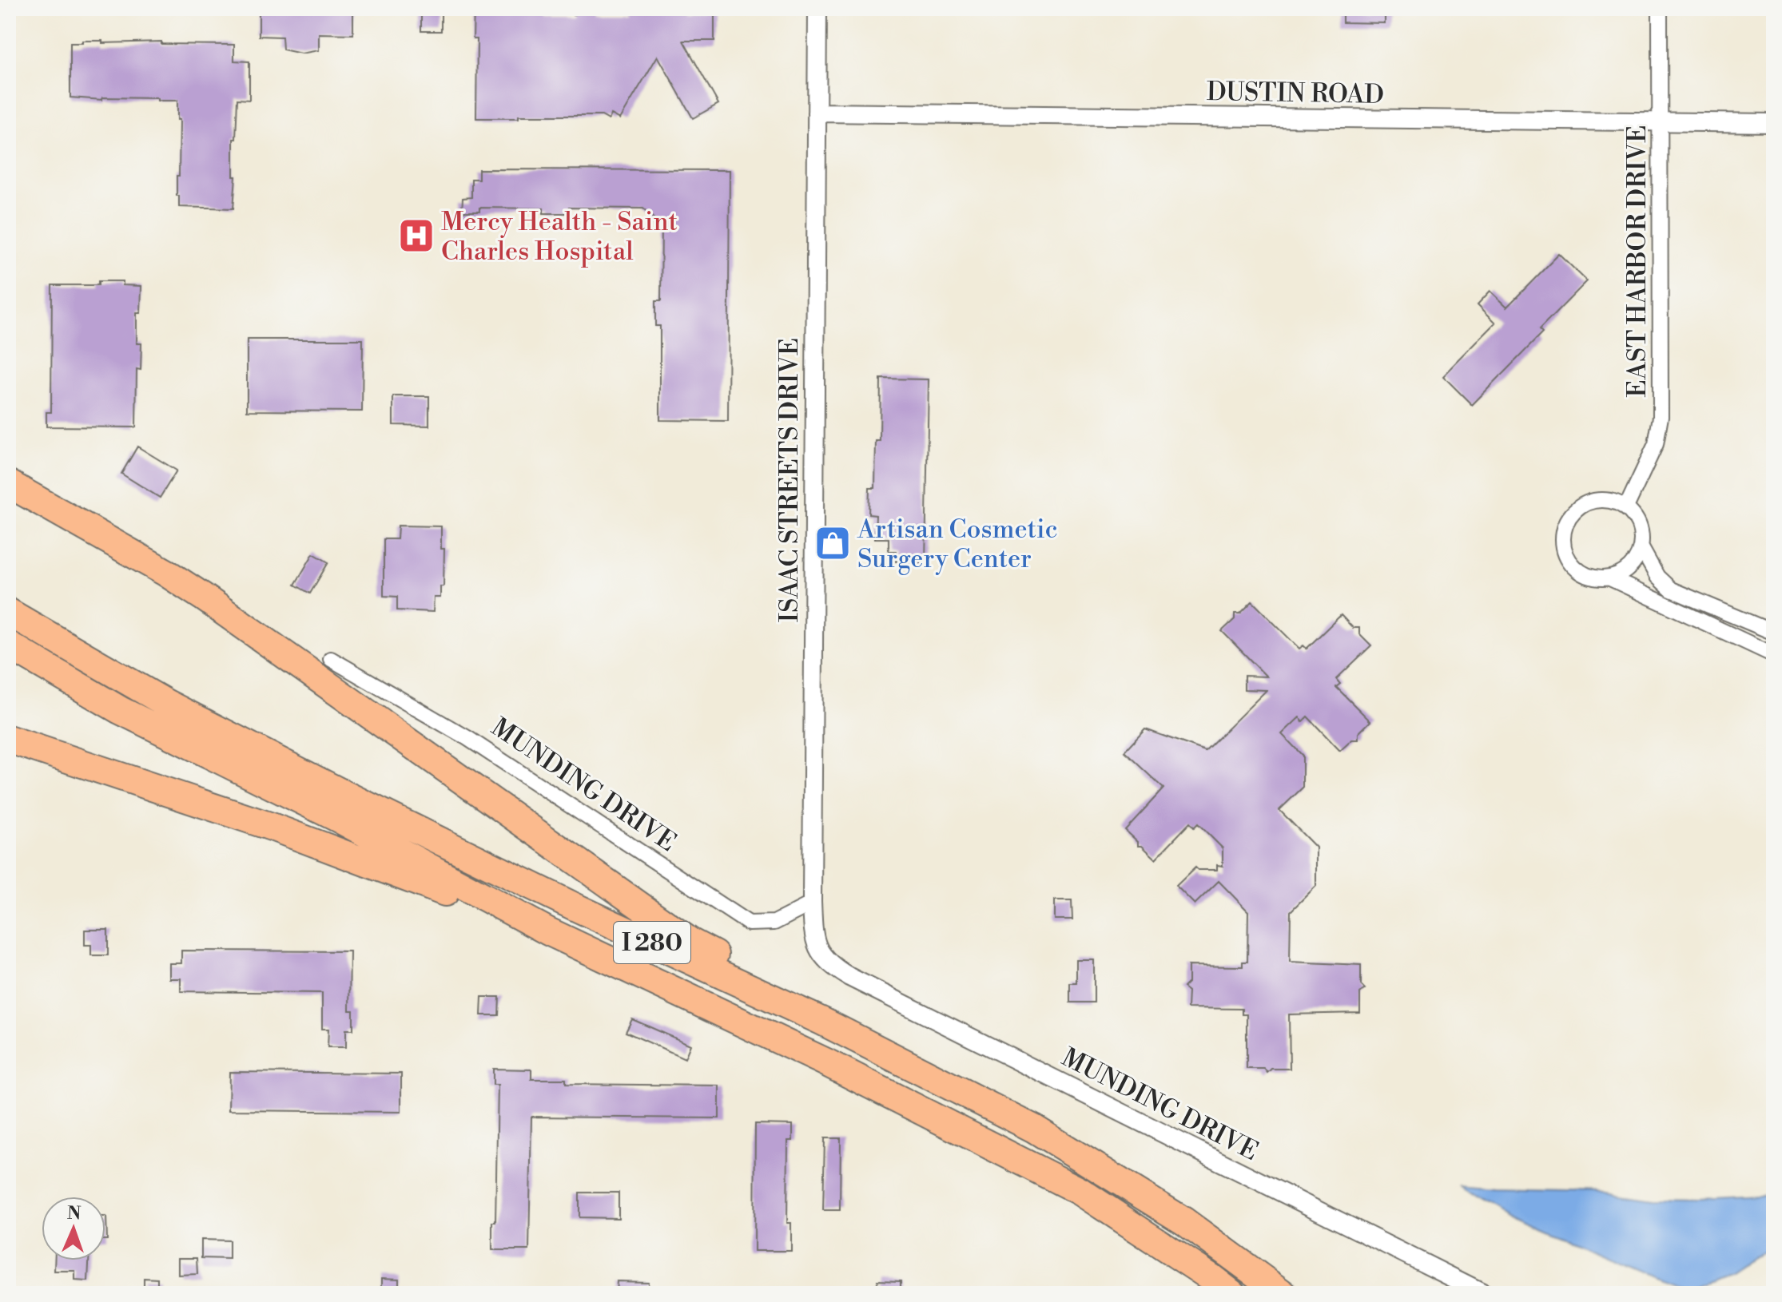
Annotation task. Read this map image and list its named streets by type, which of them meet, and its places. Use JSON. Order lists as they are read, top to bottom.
{
  "streets": {
    "highway": ["I 280"],
    "street": [
      "DUSTIN ROAD",
      "EAST HARBOR DRIVE",
      "ISAAC STREETS DRIVE",
      "MUNDING DRIVE"
    ]
  },
  "crossings": [
    ["DUSTIN ROAD", "EAST HARBOR DRIVE"],
    ["DUSTIN ROAD", "ISAAC STREETS DRIVE"],
    ["ISAAC STREETS DRIVE", "MUNDING DRIVE"]
  ],
  "places": {
    "hospital": ["Mercy Health - Saint Charles Hospital"],
    "shop": ["Artisan Cosmetic Surgery Center"]
  },
  "north": "top"
}
